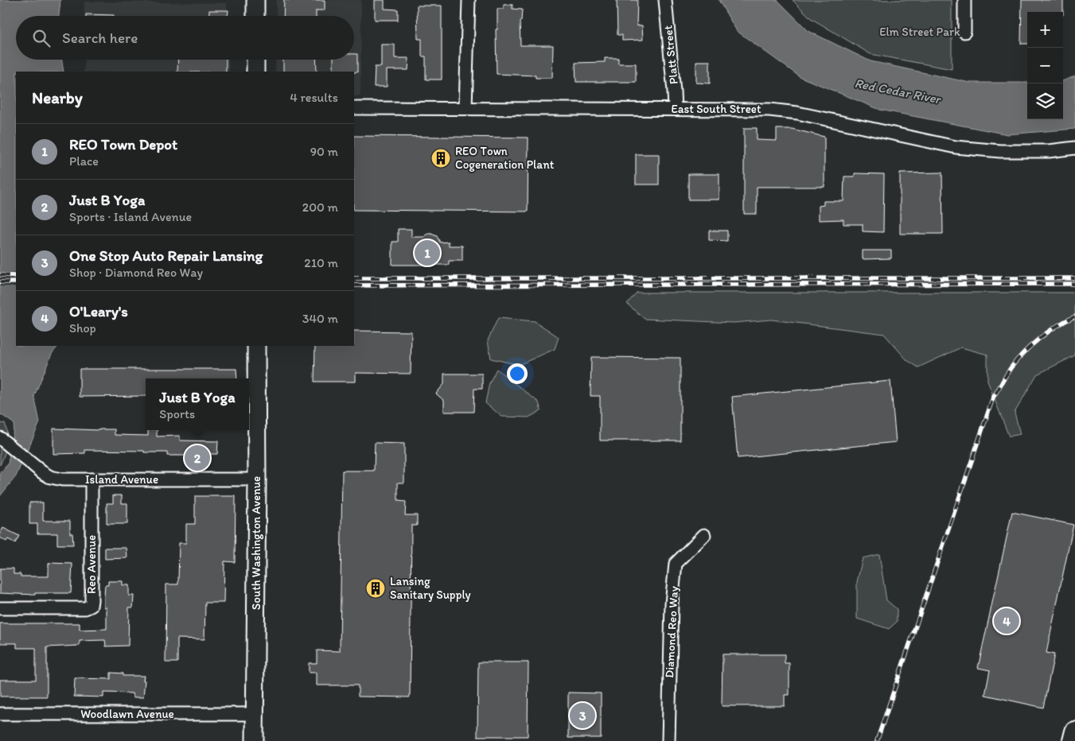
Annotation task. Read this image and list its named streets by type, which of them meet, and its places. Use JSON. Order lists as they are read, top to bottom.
{
  "streets": {
    "street": [
      "Platt Street",
      "East South Street",
      "Island Avenue",
      "South Washington Avenue",
      "Reo Avenue",
      "Diamond Reo Way",
      "Woodlawn Avenue"
    ]
  },
  "crossings": [
    ["Platt Street", "East South Street"],
    ["Island Avenue", "South Washington Avenue"],
    ["Island Avenue", "Reo Avenue"],
    ["South Washington Avenue", "Woodlawn Avenue"]
  ],
  "water": ["Red Cedar River"],
  "parks": ["Elm Street Park"],
  "places": {
    "building": ["REO Town Cogeneration Plant", "Lansing Sanitary Supply"]
  },
  "page": {
    "map_buttons": ["+", "−"],
    "search": "Search here",
    "heading": ["Nearby", "4 results"],
    "list": [
      {
        "mark": "1",
        "name": "REO Town Depot",
        "note": "Place",
        "value": "90 m"
      },
      {
        "mark": "2",
        "name": "Just B Yoga",
        "note": "Sports · Island Avenue",
        "value": "200 m"
      },
      {
        "mark": "3",
        "name": "One Stop Auto Repair Lansing",
        "note": "Shop · Diamond Reo Way",
        "value": "210 m"
      },
      {
        "mark": "4",
        "name": "O'Leary's",
        "note": "Shop",
        "value": "340 m"
      }
    ],
    "pins": [
      "1",
      "2",
      "4",
      "3"
    ],
    "popup": ["Just B Yoga", "Sports"]
  }
}
